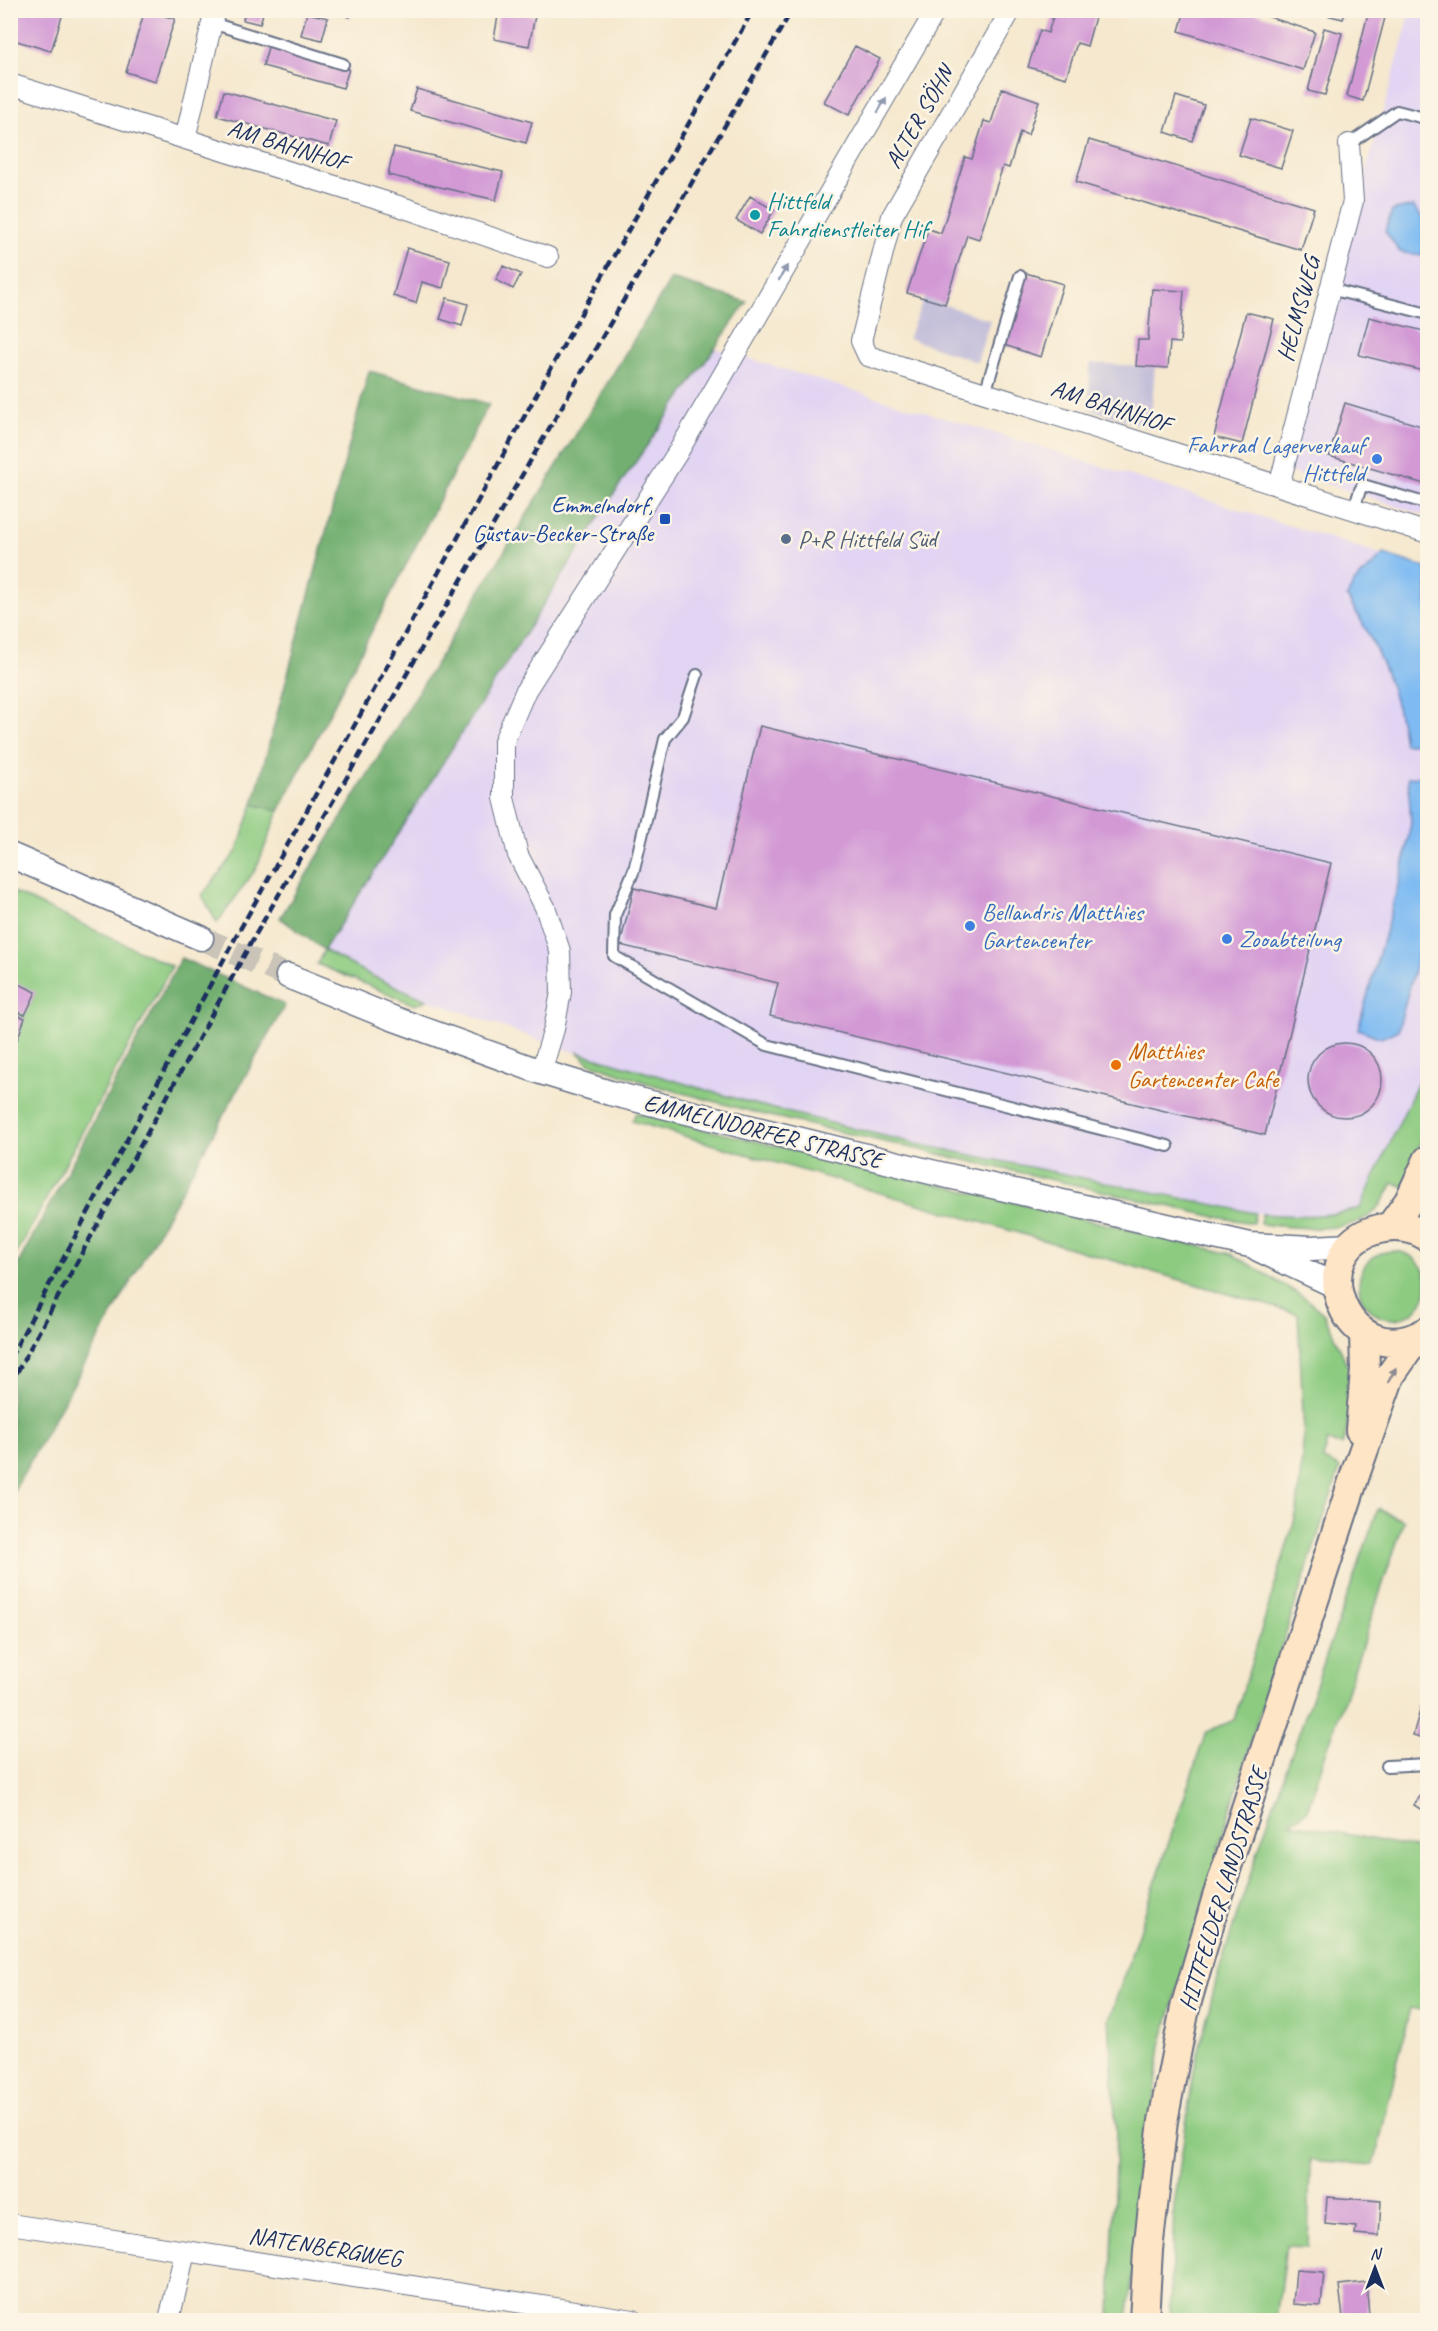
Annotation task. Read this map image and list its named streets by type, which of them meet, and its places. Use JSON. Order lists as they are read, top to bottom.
{
  "streets": {
    "main road": ["HITTFELDER LANDSTRASSE"],
    "street": [
      "ALTER SÖHN",
      "AM BAHNHOF",
      "HELMSWEG",
      "EMMELNDORFER STRASSE",
      "NATENBERGWEG"
    ]
  },
  "crossings": [
    ["ALTER SÖHN", "AM BAHNHOF"],
    ["AM BAHNHOF", "HELMSWEG"]
  ],
  "places": {
    "other": [
      "Hittfeld Fahrdienstleiter Hif",
      "Fahrrad Lagerverkauf Hittfeld",
      "P+R Hittfeld Süd",
      "Bellandris Matthies Gartencenter",
      "Zooabteilung",
      "Matthies Gartencenter Cafe"
    ],
    "transit": ["Emmelndorf, Gustav-Becker-Straße"]
  },
  "north": "top"
}
